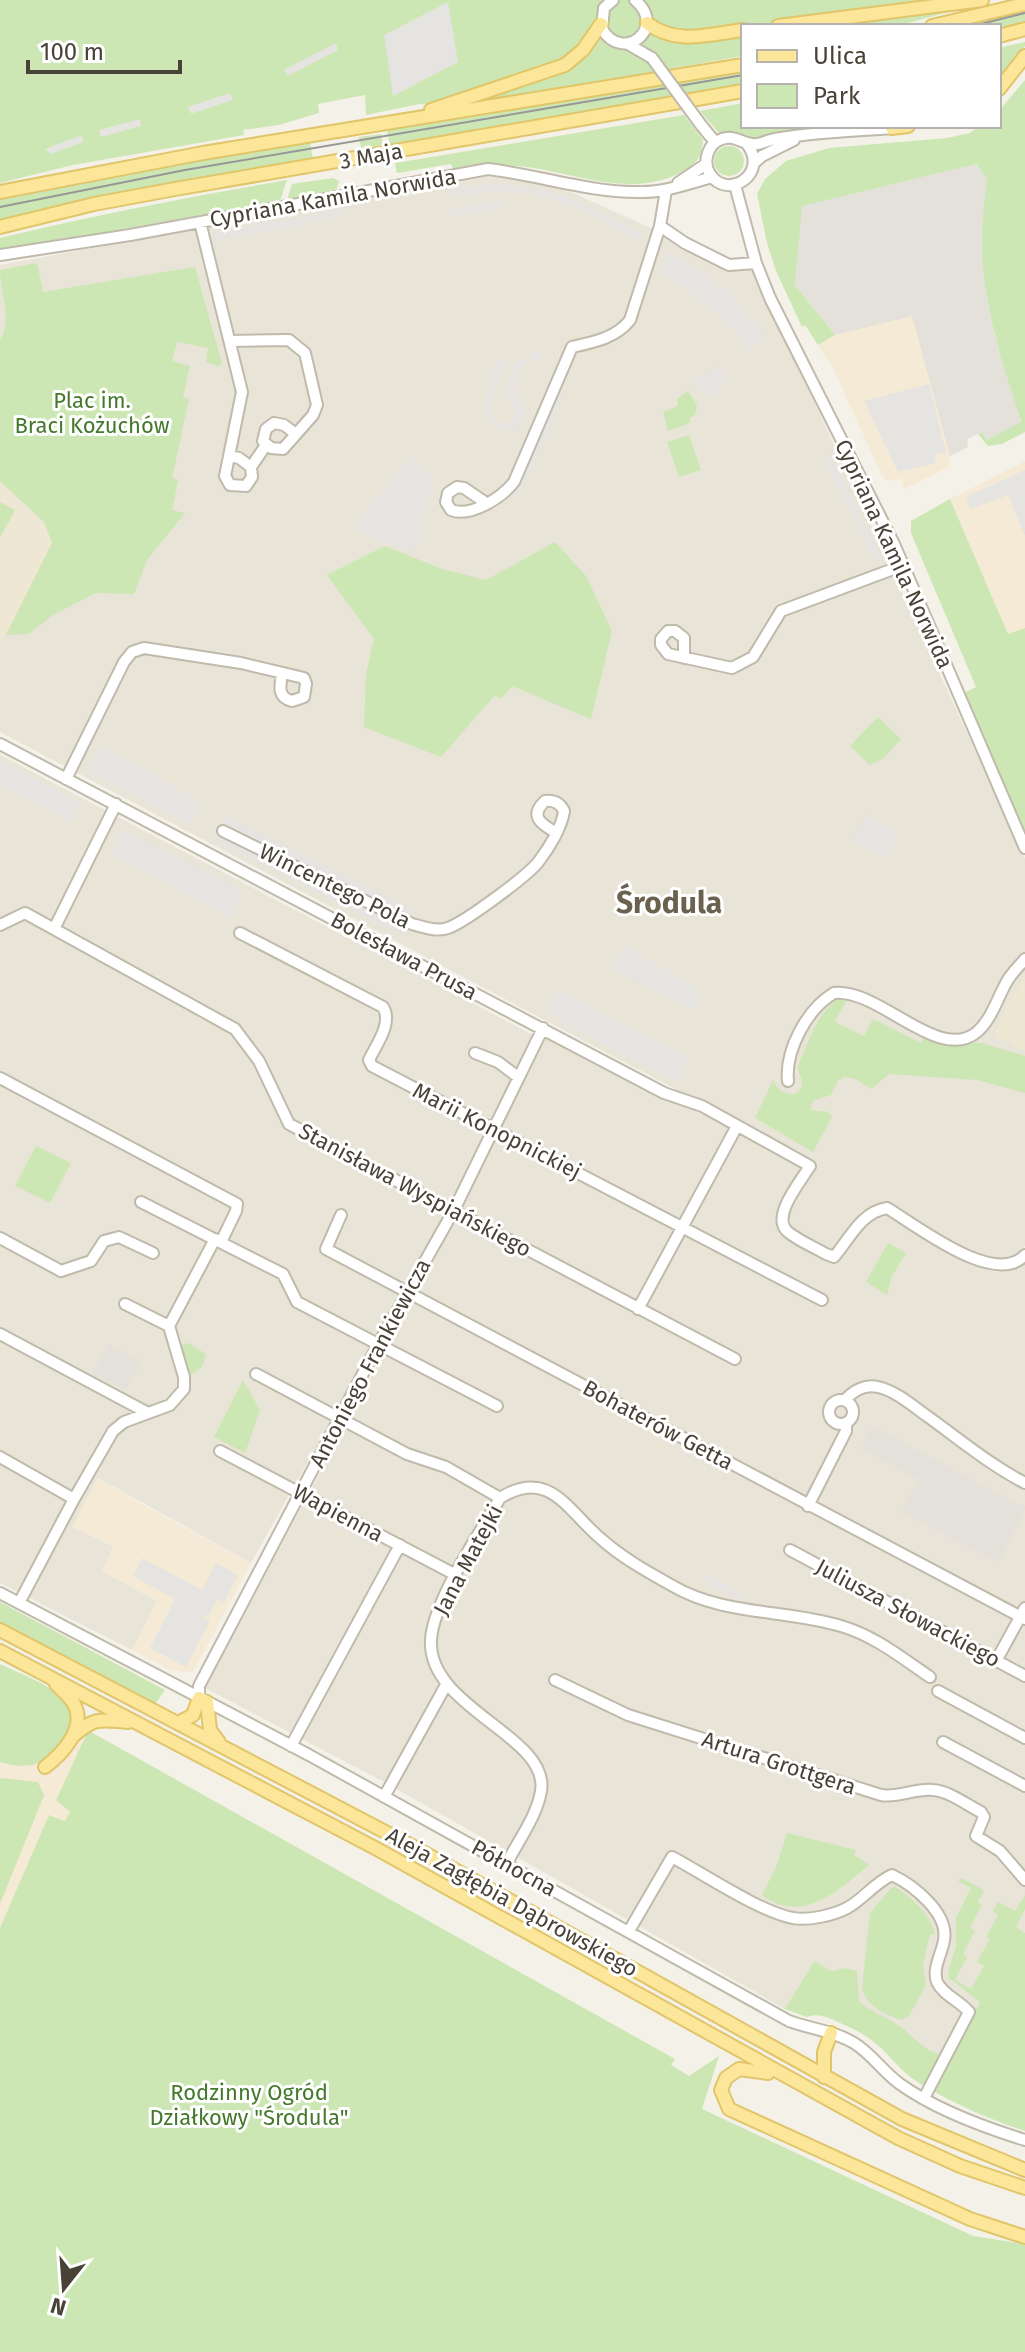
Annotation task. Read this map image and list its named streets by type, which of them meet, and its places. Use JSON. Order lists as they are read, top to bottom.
{
  "streets": {
    "main road": ["3 Maja", "Aleja Zagłębia Dąbrowskiego"],
    "street": [
      "Cypriana Kamila Norwida",
      "Wincentego Pola",
      "Bolesława Prusa",
      "Marii Konopnickiej",
      "Stanisława Wyspiańskiego",
      "Antoniego Frankiewicza",
      "Bohaterów Getta",
      "Wapienna",
      "Jana Matejki",
      "Juliusza Słowackiego",
      "Artura Grottgera",
      "Północna"
    ]
  },
  "crossings": [
    ["Bolesława Prusa", "Antoniego Frankiewicza"],
    ["Marii Konopnickiej", "Antoniego Frankiewicza"],
    ["Stanisława Wyspiańskiego", "Antoniego Frankiewicza"],
    ["Antoniego Frankiewicza", "Bohaterów Getta"],
    ["Antoniego Frankiewicza", "Wapienna"],
    ["Antoniego Frankiewicza", "Północna"],
    ["Wapienna", "Jana Matejki"],
    ["Jana Matejki", "Północna"]
  ],
  "districts": ["Środula"],
  "parks": ["Plac im. Braci Kożuchów", "Rodzinny Ogród Działkowy \"Środula\""],
  "legend": ["Ulica", "Park"],
  "scale_bar": "100 m",
  "north": "bottom"
}
